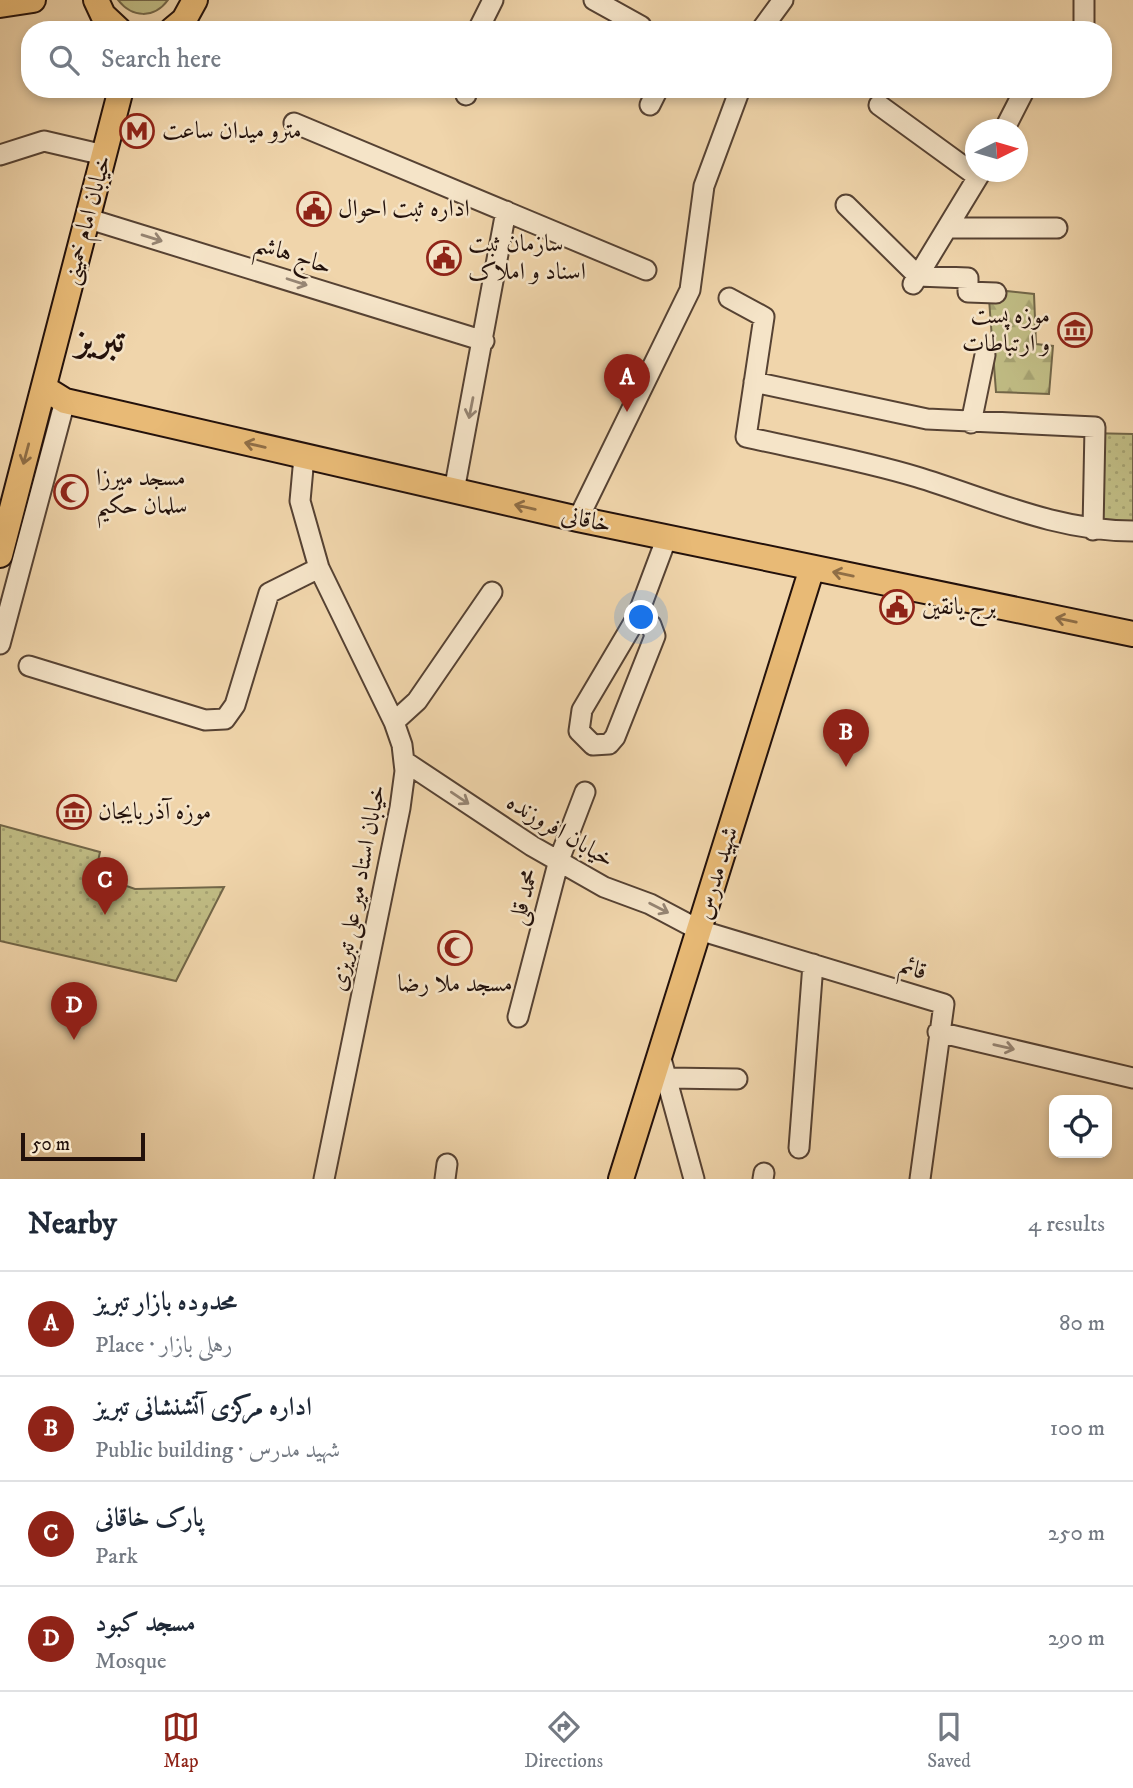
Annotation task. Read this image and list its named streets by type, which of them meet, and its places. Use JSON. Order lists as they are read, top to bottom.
{
  "streets": {
    "main road": ["خیابان امام خمینی", "خاقانی", "شهید مدرس"],
    "street": [
      "حاج هاشم",
      "خیابان افروزنده",
      "خیابان استاد میر علی تبریزی",
      "محمد قلی",
      "قائم"
    ]
  },
  "crossings": [
    ["خیابان امام خمینی", "حاج هاشم"],
    ["خیابان امام خمینی", "خاقانی"],
    ["خاقانی", "شهید مدرس"],
    ["خاقانی", "خیابان استاد میر علی تبریزی"],
    ["خیابان افروزنده", "شهید مدرس"],
    ["خیابان افروزنده", "خیابان استاد میر علی تبریزی"],
    ["خیابان افروزنده", "محمد قلی"],
    ["خیابان افروزنده", "قائم"],
    ["شهید مدرس", "قائم"]
  ],
  "one_way": ["خاقانی", "خیابان افروزنده"],
  "districts": ["تبریز"],
  "places": {
    "metro station": ["مترو میدان ساعت"],
    "public building": ["اداره ثبت احوال", "سازمان ثبت اسناد و املاک", "برج یانقین"],
    "museum": ["موزه پست و ارتباطات", "موزه آذربایجان"],
    "mosque": ["مسجد میرزا سلمان حکیم", "مسجد ملا رضا"]
  },
  "scale_bar": "50 m",
  "north": "right",
  "page": {
    "search": "Search here",
    "pins": [
      "A",
      "B",
      "C",
      "D"
    ],
    "scale": "50 m",
    "heading": ["Nearby", "4 results"],
    "list": [
      {
        "mark": "A",
        "name": "محدوده بازار تبریز",
        "note": "Place · رهلی بازار",
        "value": "80 m"
      },
      {
        "mark": "B",
        "name": "اداره مرکزی آتشنشانی تبریز",
        "note": "Public building · شهید مدرس",
        "value": "100 m"
      },
      {
        "mark": "C",
        "name": "پارک خاقانی",
        "note": "Park",
        "value": "250 m"
      },
      {
        "mark": "D",
        "name": "مسجد کبود",
        "note": "Mosque",
        "value": "290 m"
      }
    ],
    "nav": ["Map", "Directions", "Saved"]
  }
}
